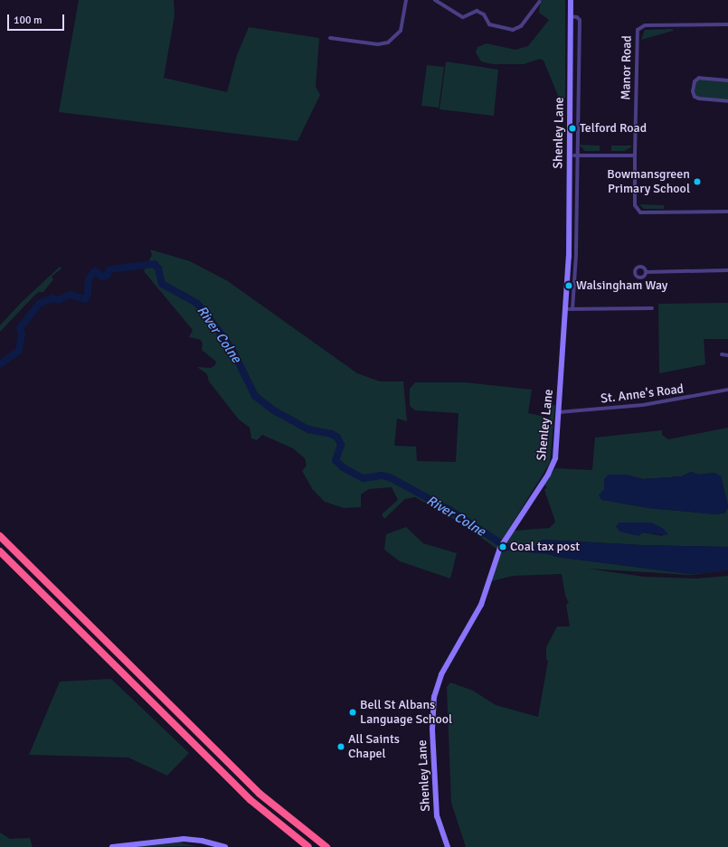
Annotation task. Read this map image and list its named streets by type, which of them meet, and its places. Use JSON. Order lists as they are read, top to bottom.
{
  "streets": {
    "main road": ["Shenley Lane"],
    "street": ["Manor Road", "St. Anne's Road"]
  },
  "crossings": [
    ["Shenley Lane", "St. Anne's Road"]
  ],
  "water": ["River Colne"],
  "places": [
    "Telford Road",
    "Bowmansgreen Primary School",
    "Walsingham Way",
    "Coal tax post",
    "Bell St Albans Language School",
    "All Saints Chapel"
  ],
  "scale_bar": "100 m"
}
